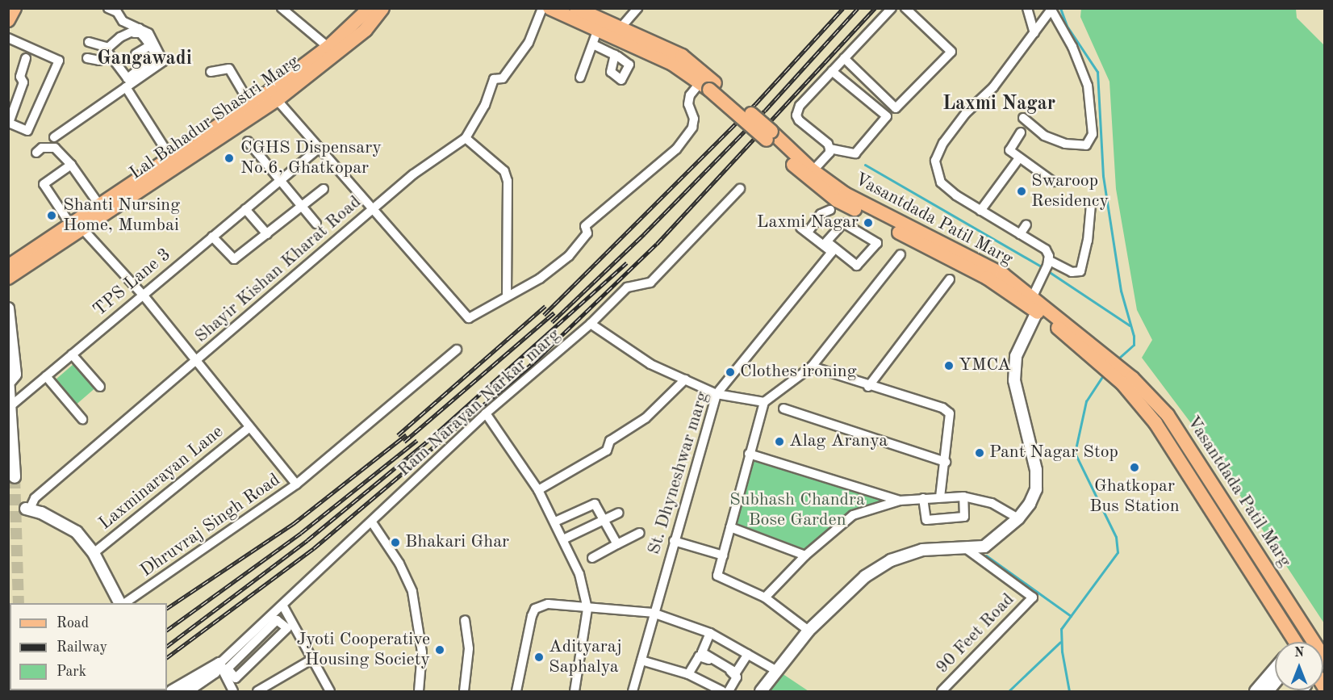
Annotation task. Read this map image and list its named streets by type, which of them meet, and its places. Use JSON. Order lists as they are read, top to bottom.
{
  "streets": {
    "main road": ["Lal Bahadur Shastri Marg", "Vasantdada Patil Marg"],
    "street": [
      "Shayir Kishan Kharat Road",
      "TPS Lane 3",
      "Ram Narayan Narkar marg",
      "St. Dhyneshwar marg",
      "Laxminarayan Lane",
      "Dhruvraj Singh Road",
      "90 Feet Road"
    ]
  },
  "crossings": [
    ["Lal Bahadur Shastri Marg", "Dhruvraj Singh Road"],
    ["Shayir Kishan Kharat Road", "Dhruvraj Singh Road"],
    ["TPS Lane 3", "Dhruvraj Singh Road"],
    ["Laxminarayan Lane", "Dhruvraj Singh Road"]
  ],
  "districts": ["Gangawadi", "Laxmi Nagar"],
  "parks": ["Subhash Chandra Bose Garden"],
  "places": [
    "CGHS Dispensary No.6, Ghatkopar",
    "Swaroop Residency",
    "Shanti Nursing Home, Mumbai",
    "Laxmi Nagar",
    "YMCA",
    "Clothes ironing",
    "Alag Aranya",
    "Pant Nagar Stop",
    "Ghatkopar Bus Station",
    "Bhakari Ghar",
    "Jyoti Cooperative Housing Society",
    "Adityaraj Saphalya"
  ],
  "legend": ["Road", "Railway", "Park"],
  "north": "top"
}
